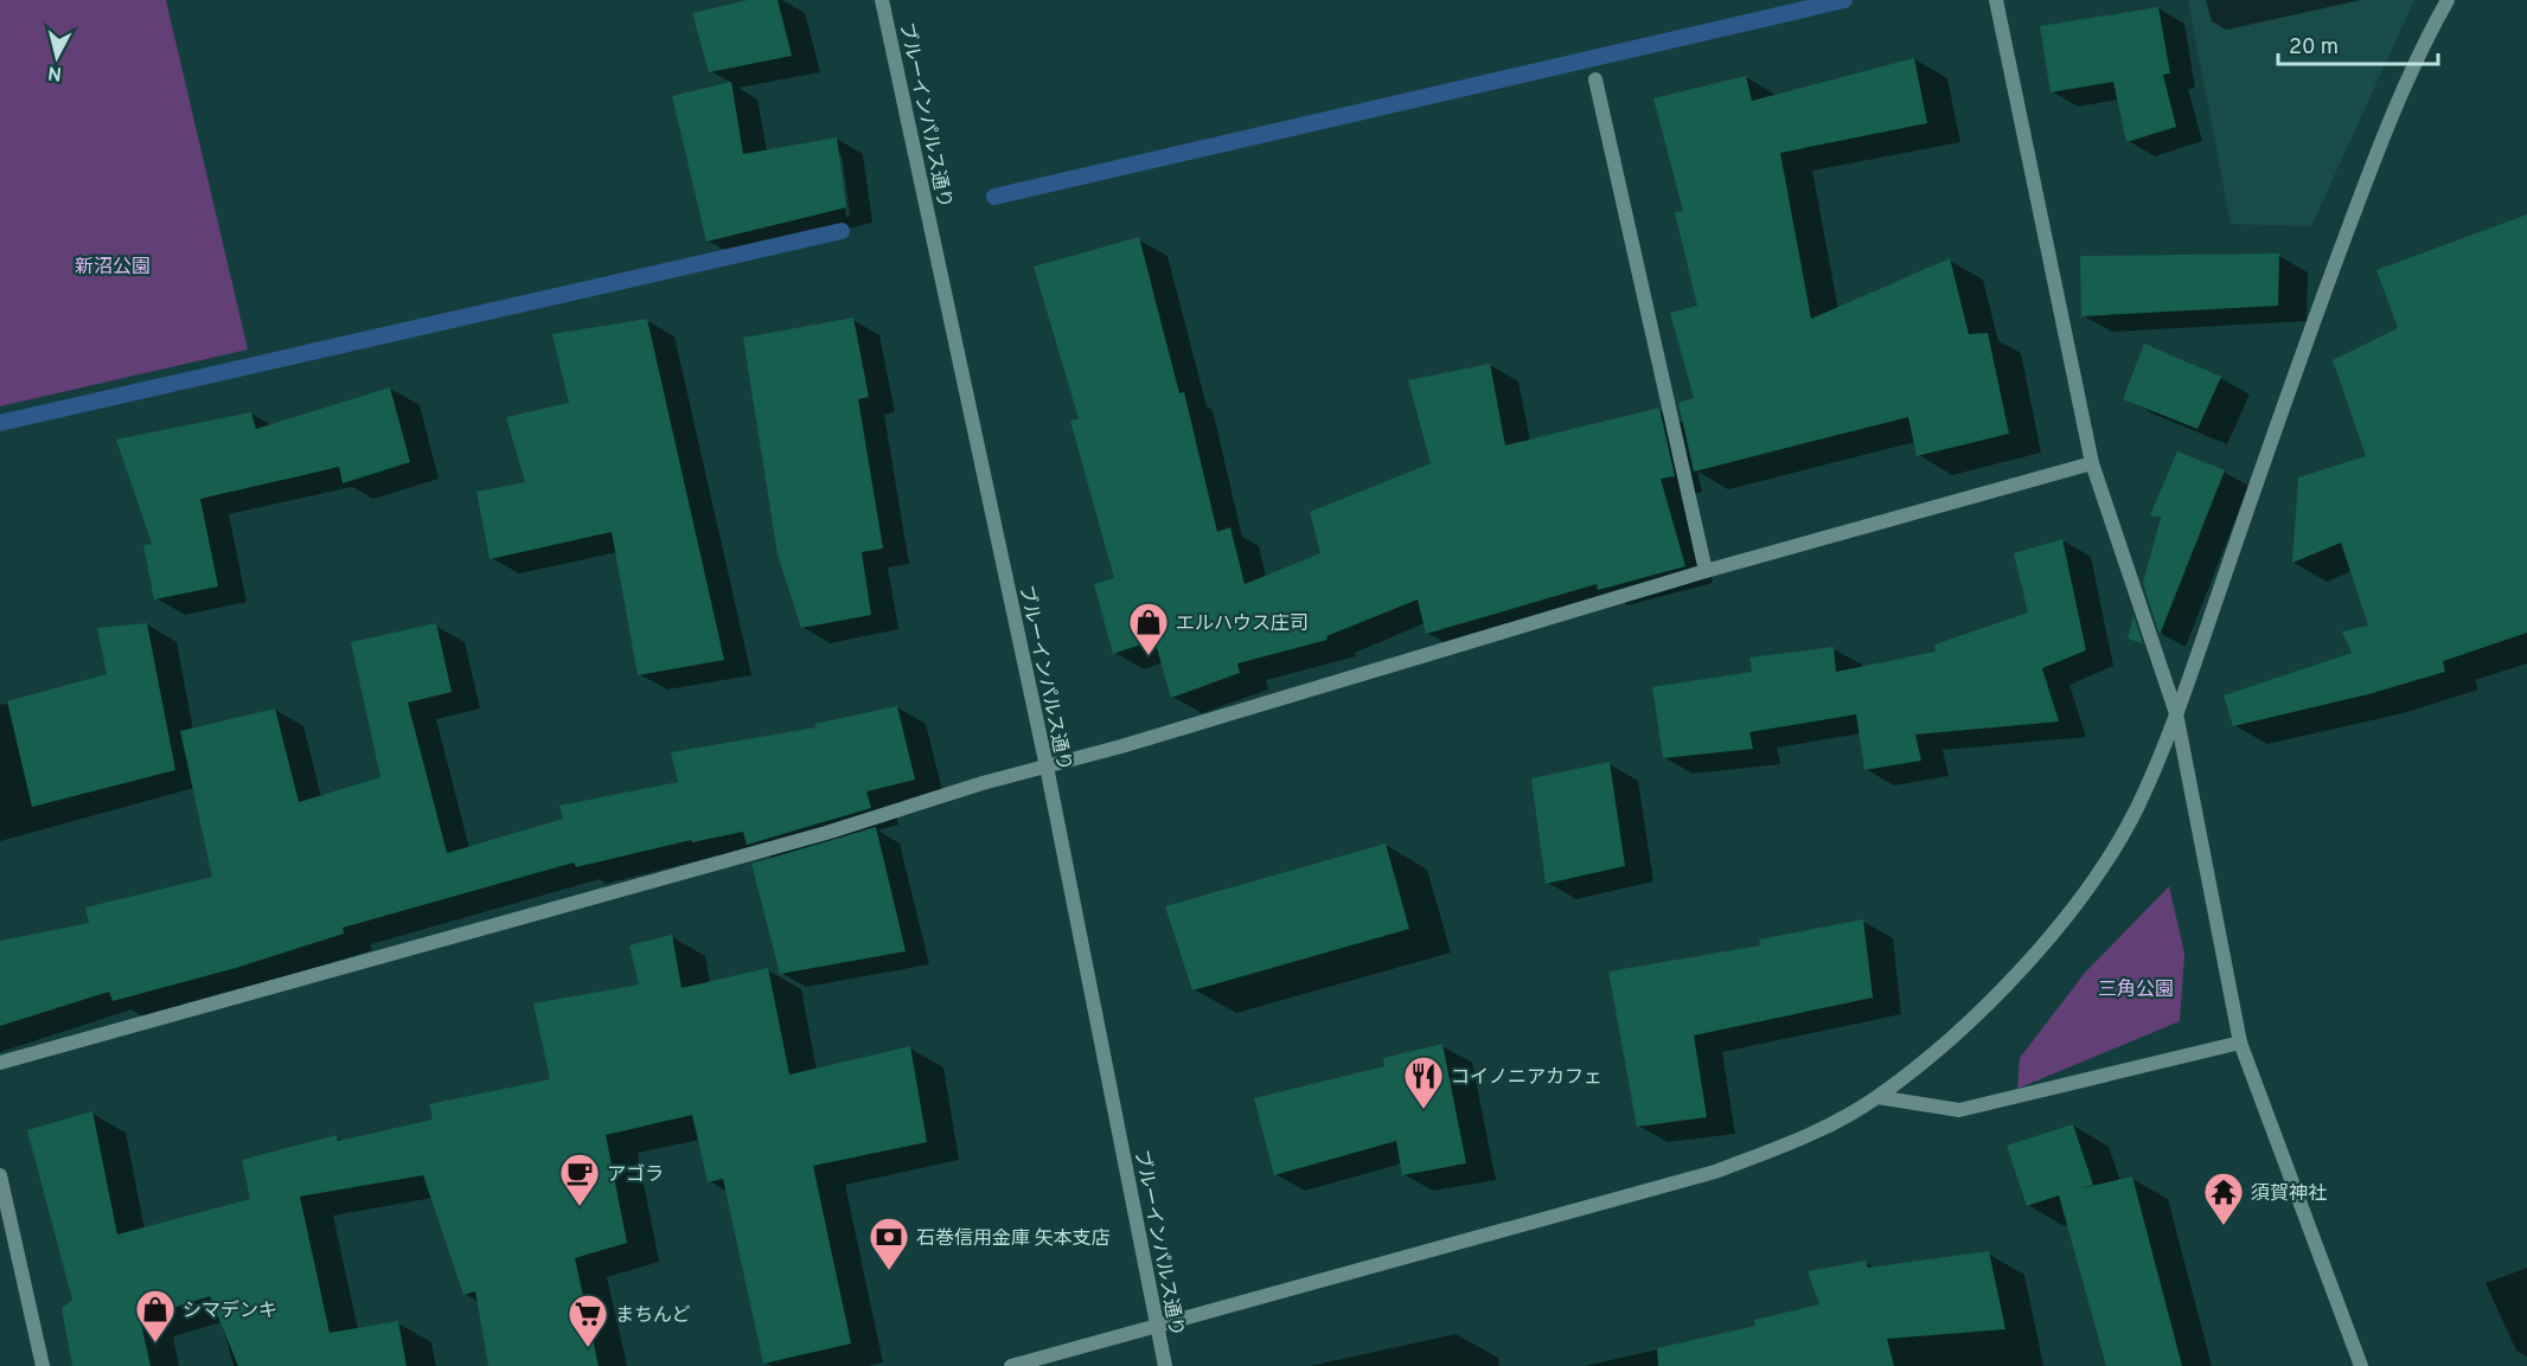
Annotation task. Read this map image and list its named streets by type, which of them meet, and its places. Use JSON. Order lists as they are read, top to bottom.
{
  "streets": {
    "street": ["ブルーインパルス通り"]
  },
  "parks": ["新沼公園", "三角公園"],
  "places": {
    "shop": ["エルハウス庄司", "シマデンキ"],
    "restaurant": ["コイノニアカフェ"],
    "cafe": ["アゴラ"],
    "temple": ["須賀神社"],
    "bank": ["石巻信用金庫 矢本支店"],
    "supermarket": ["まちんど"]
  },
  "scale_bar": "20 m",
  "north": "bottom"
}
